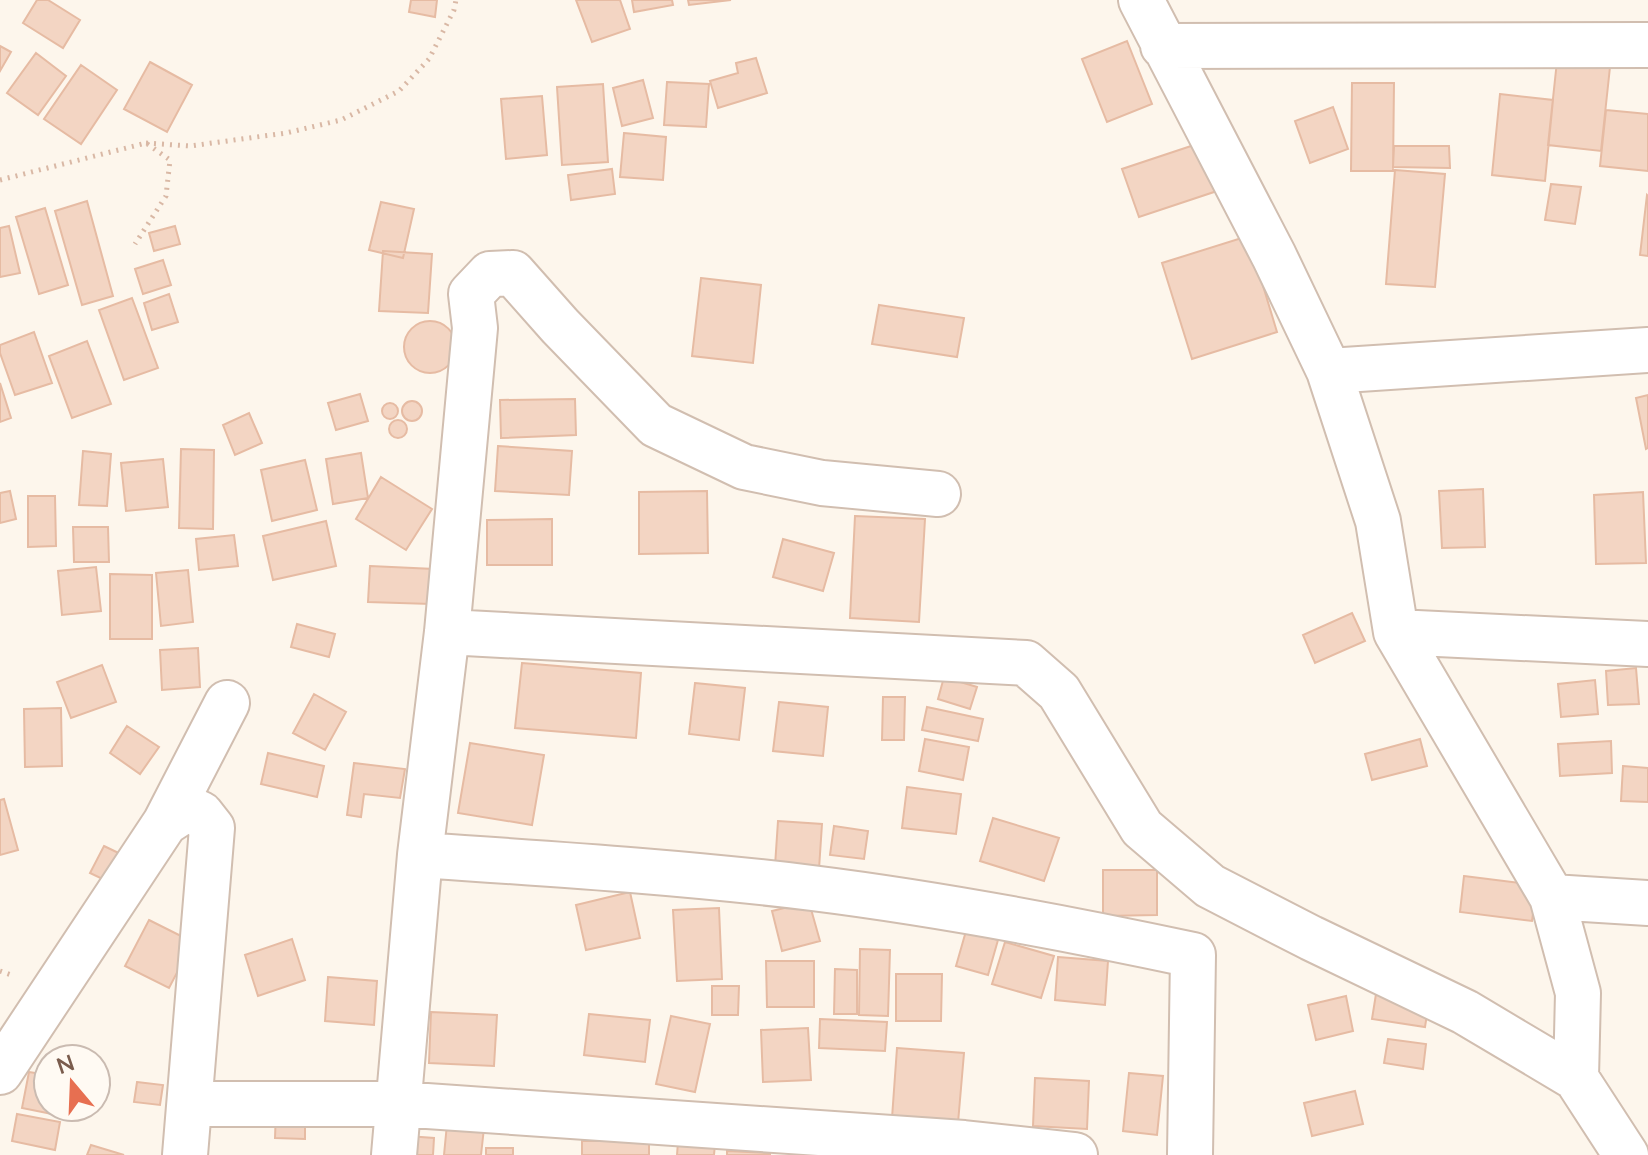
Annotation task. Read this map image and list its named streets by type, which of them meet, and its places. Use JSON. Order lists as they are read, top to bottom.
{
  "north": "top"
}
